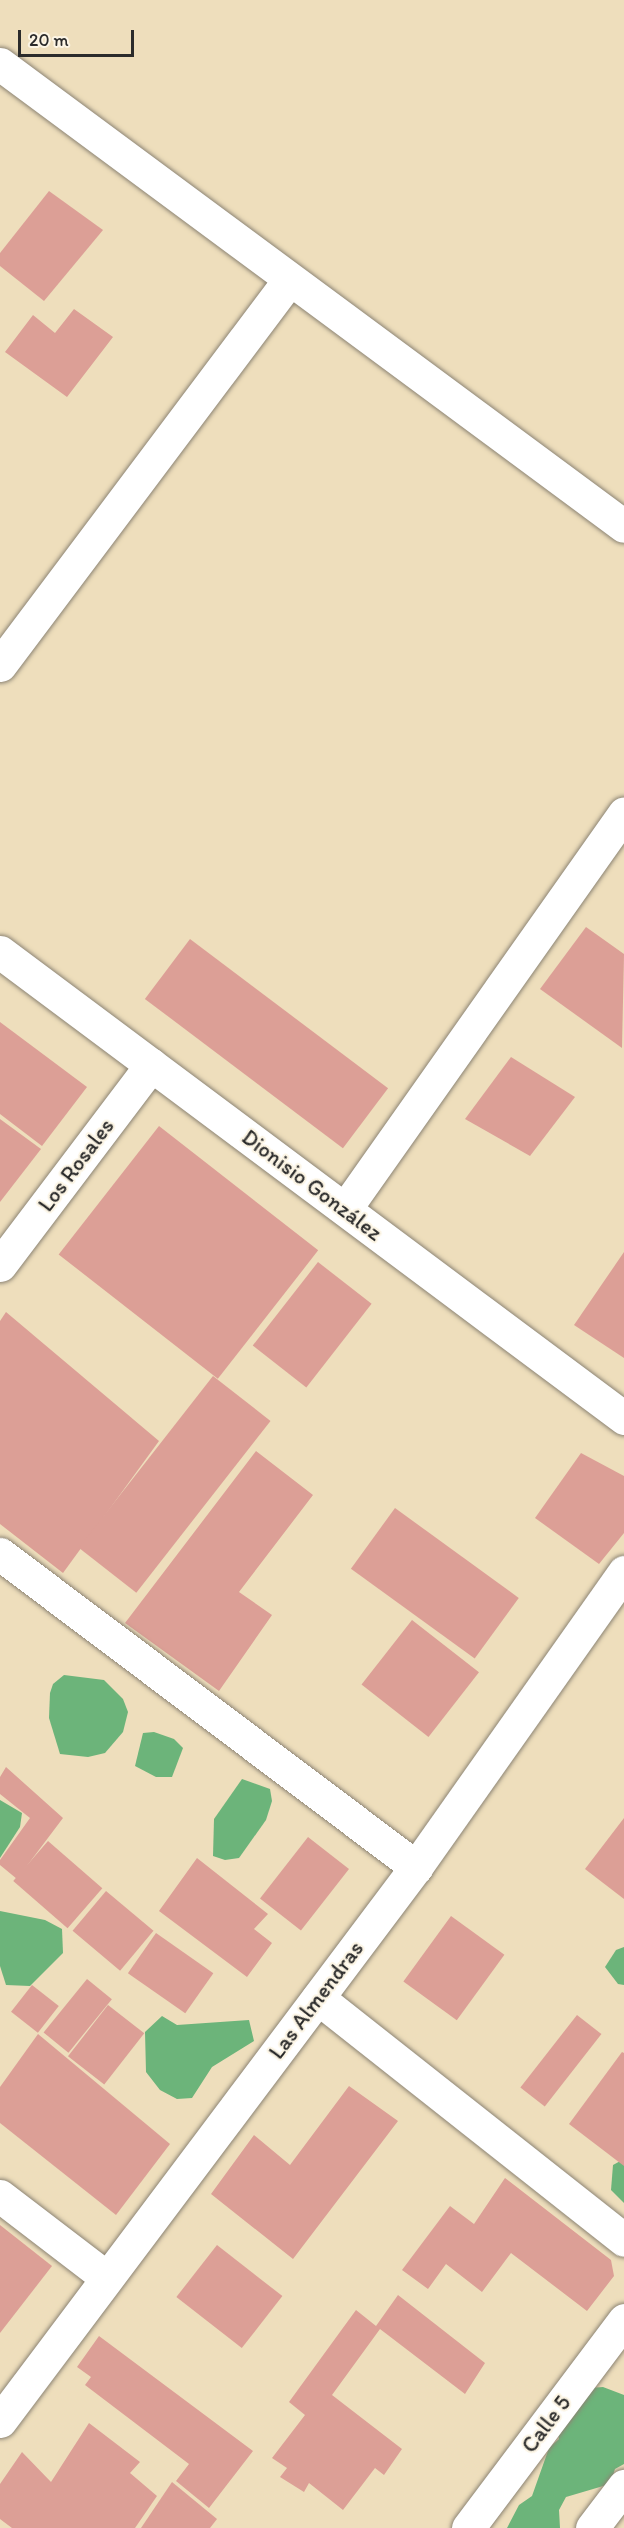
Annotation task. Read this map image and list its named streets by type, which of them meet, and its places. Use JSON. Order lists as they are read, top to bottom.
{
  "streets": {
    "street": [
      "Los Rosales",
      "Dionisio González",
      "Las Almendras",
      "Calle 5"
    ]
  },
  "crossings": [
    ["Los Rosales", "Dionisio González"]
  ],
  "scale_bar": "20 m"
}
